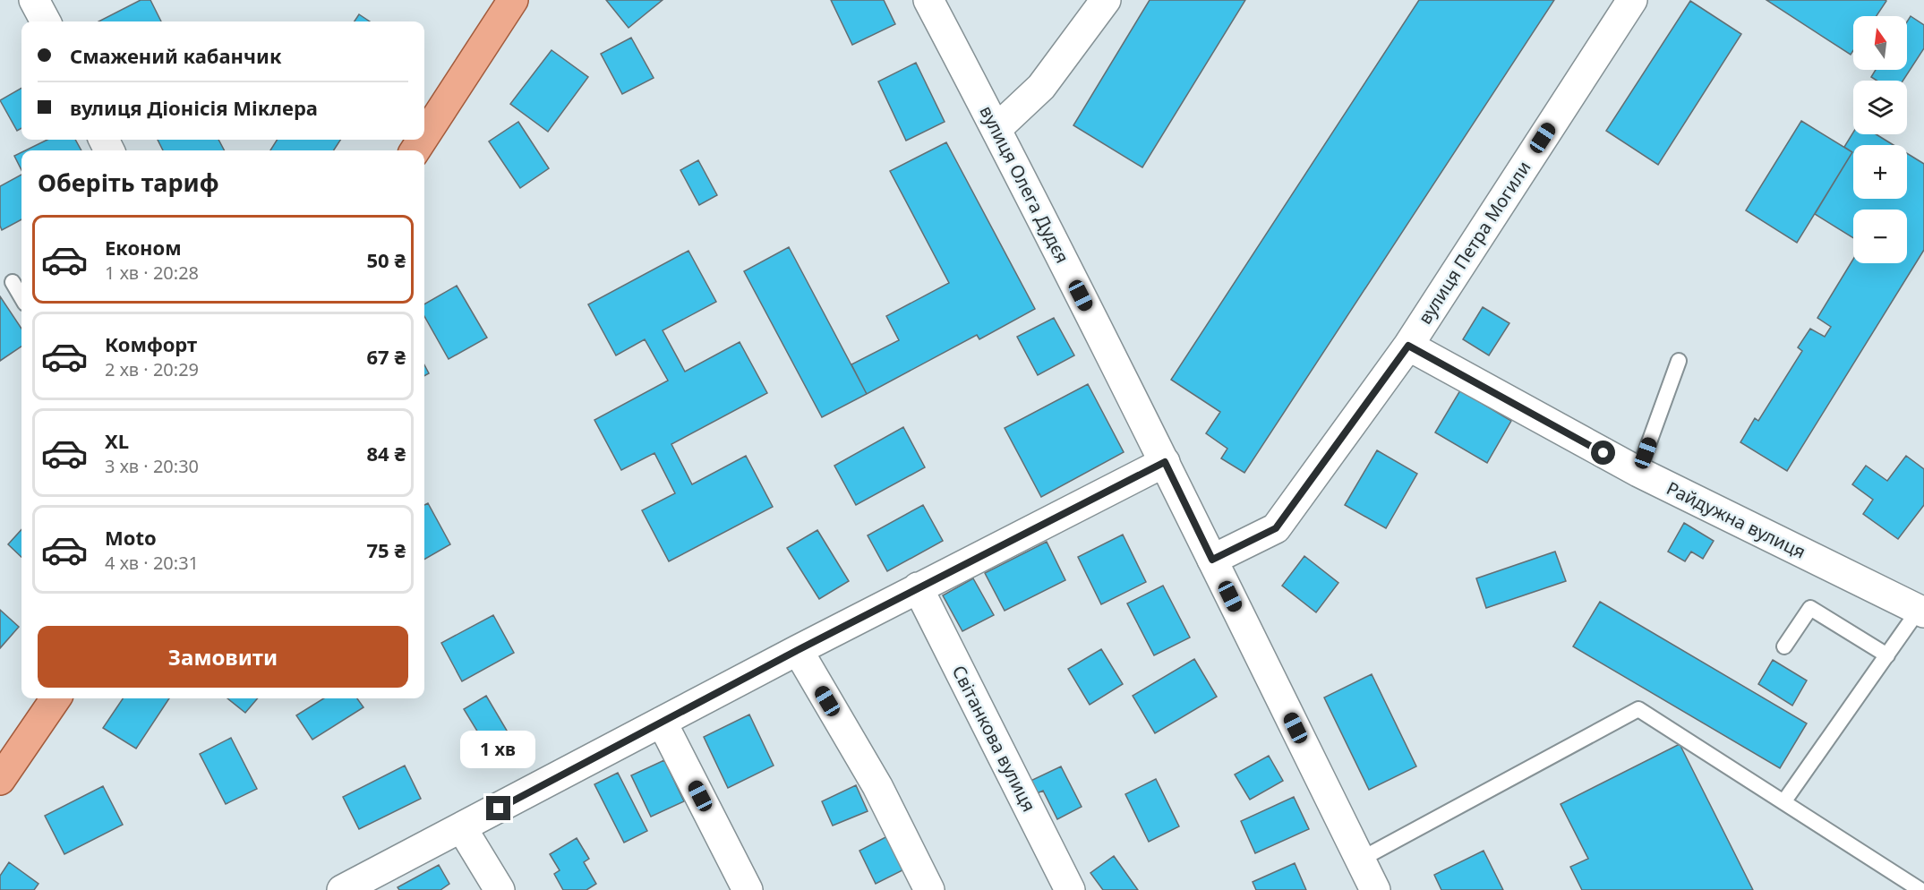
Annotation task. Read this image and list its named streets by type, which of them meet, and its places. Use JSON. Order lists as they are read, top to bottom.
{
  "streets": {
    "street": [
      "вулиця Олега Дудєя",
      "вулиця Петра Могили",
      "Райдужна вулиця",
      "Світанкова вулиця"
    ]
  },
  "crossings": [
    ["вулиця Олега Дудєя", "вулиця Петра Могили"],
    ["вулиця Петра Могили", "Райдужна вулиця"]
  ],
  "north": "top",
  "page": {
    "map_buttons": ["+", "−"],
    "banner": ["Смажений кабанчик", "вулиця Діонісія Міклера"],
    "heading": "Оберіть тариф",
    "list": [
      {
        "name": "Економ",
        "note": "1 хв · 20:28",
        "value": "50 ₴"
      },
      {
        "name": "Комфорт",
        "note": "2 хв · 20:29",
        "value": "67 ₴"
      },
      {
        "name": "XL",
        "note": "3 хв · 20:30",
        "value": "84 ₴"
      },
      {
        "name": "Moto",
        "note": "4 хв · 20:31",
        "value": "75 ₴"
      }
    ],
    "buttons": "Замовити",
    "bubble": "1 хв"
  }
}
